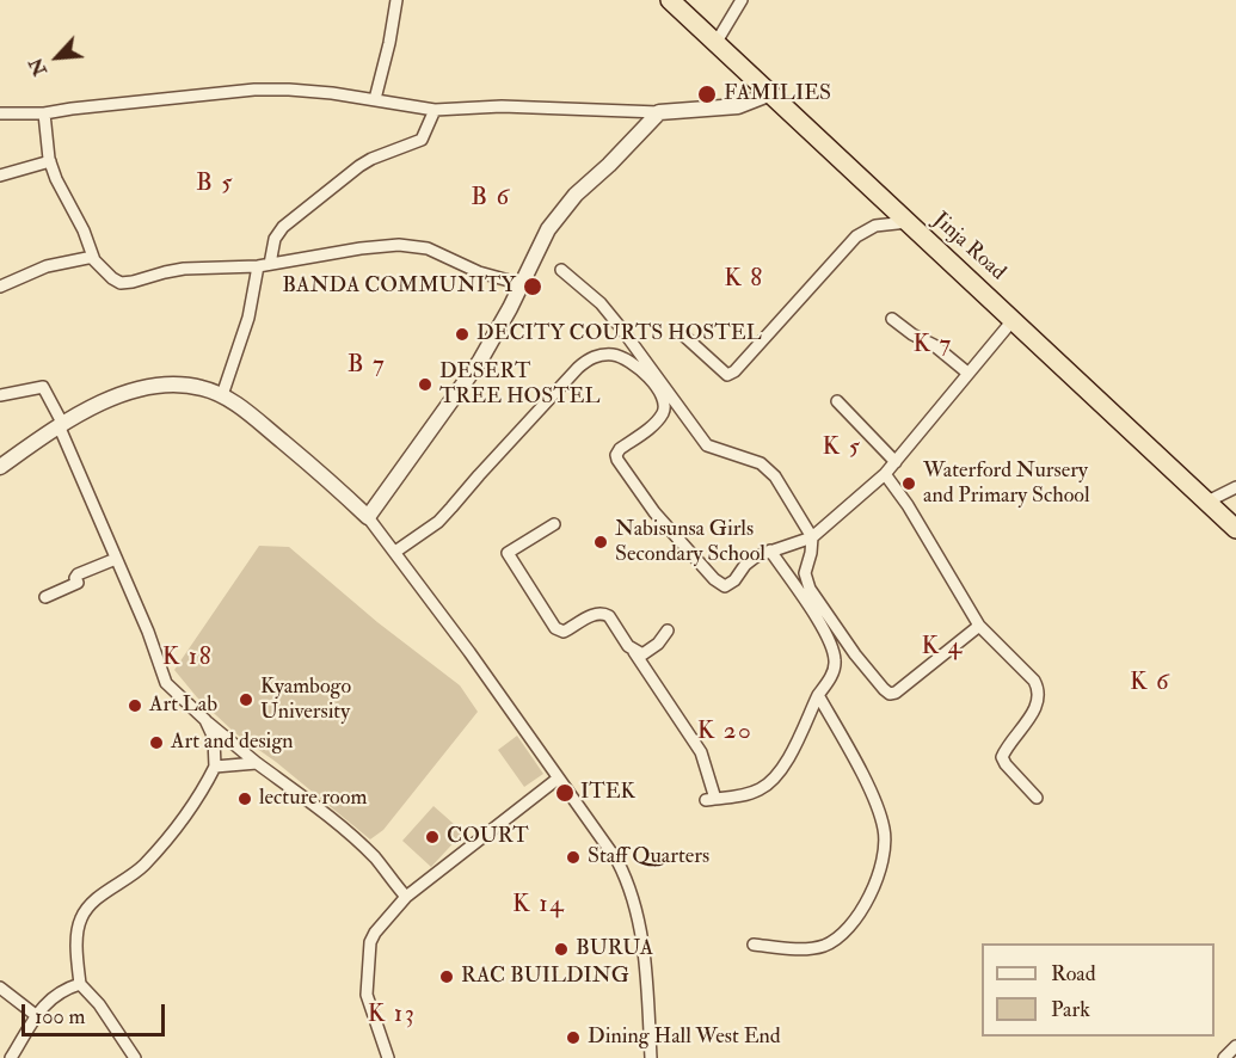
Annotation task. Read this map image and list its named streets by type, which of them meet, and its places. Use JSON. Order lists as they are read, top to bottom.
{
  "streets": {
    "highway": ["Jinja Road"]
  },
  "districts": [
    "B 5",
    "B 6",
    "K 8",
    "K 7",
    "B 7",
    "K 5",
    "K 4",
    "K 18",
    "K 6",
    "K 20",
    "K 14",
    "K 13"
  ],
  "places": [
    "FAMILIES",
    "BANDA COMMUNITY",
    "DECITY COURTS HOSTEL",
    "DESERT TREE HOSTEL",
    "Waterford Nursery and Primary School",
    "Nabisunsa Girls Secondary School",
    "Kyambogo University",
    "Art Lab",
    "Art and design",
    "ITEK",
    "lecture room",
    "COURT",
    "Staff Quarters",
    "BURUA",
    "RAC BUILDING",
    "Dining Hall West End"
  ],
  "legend": ["Road", "Park"],
  "scale_bar": "100 m",
  "north": "bottom left"
}
